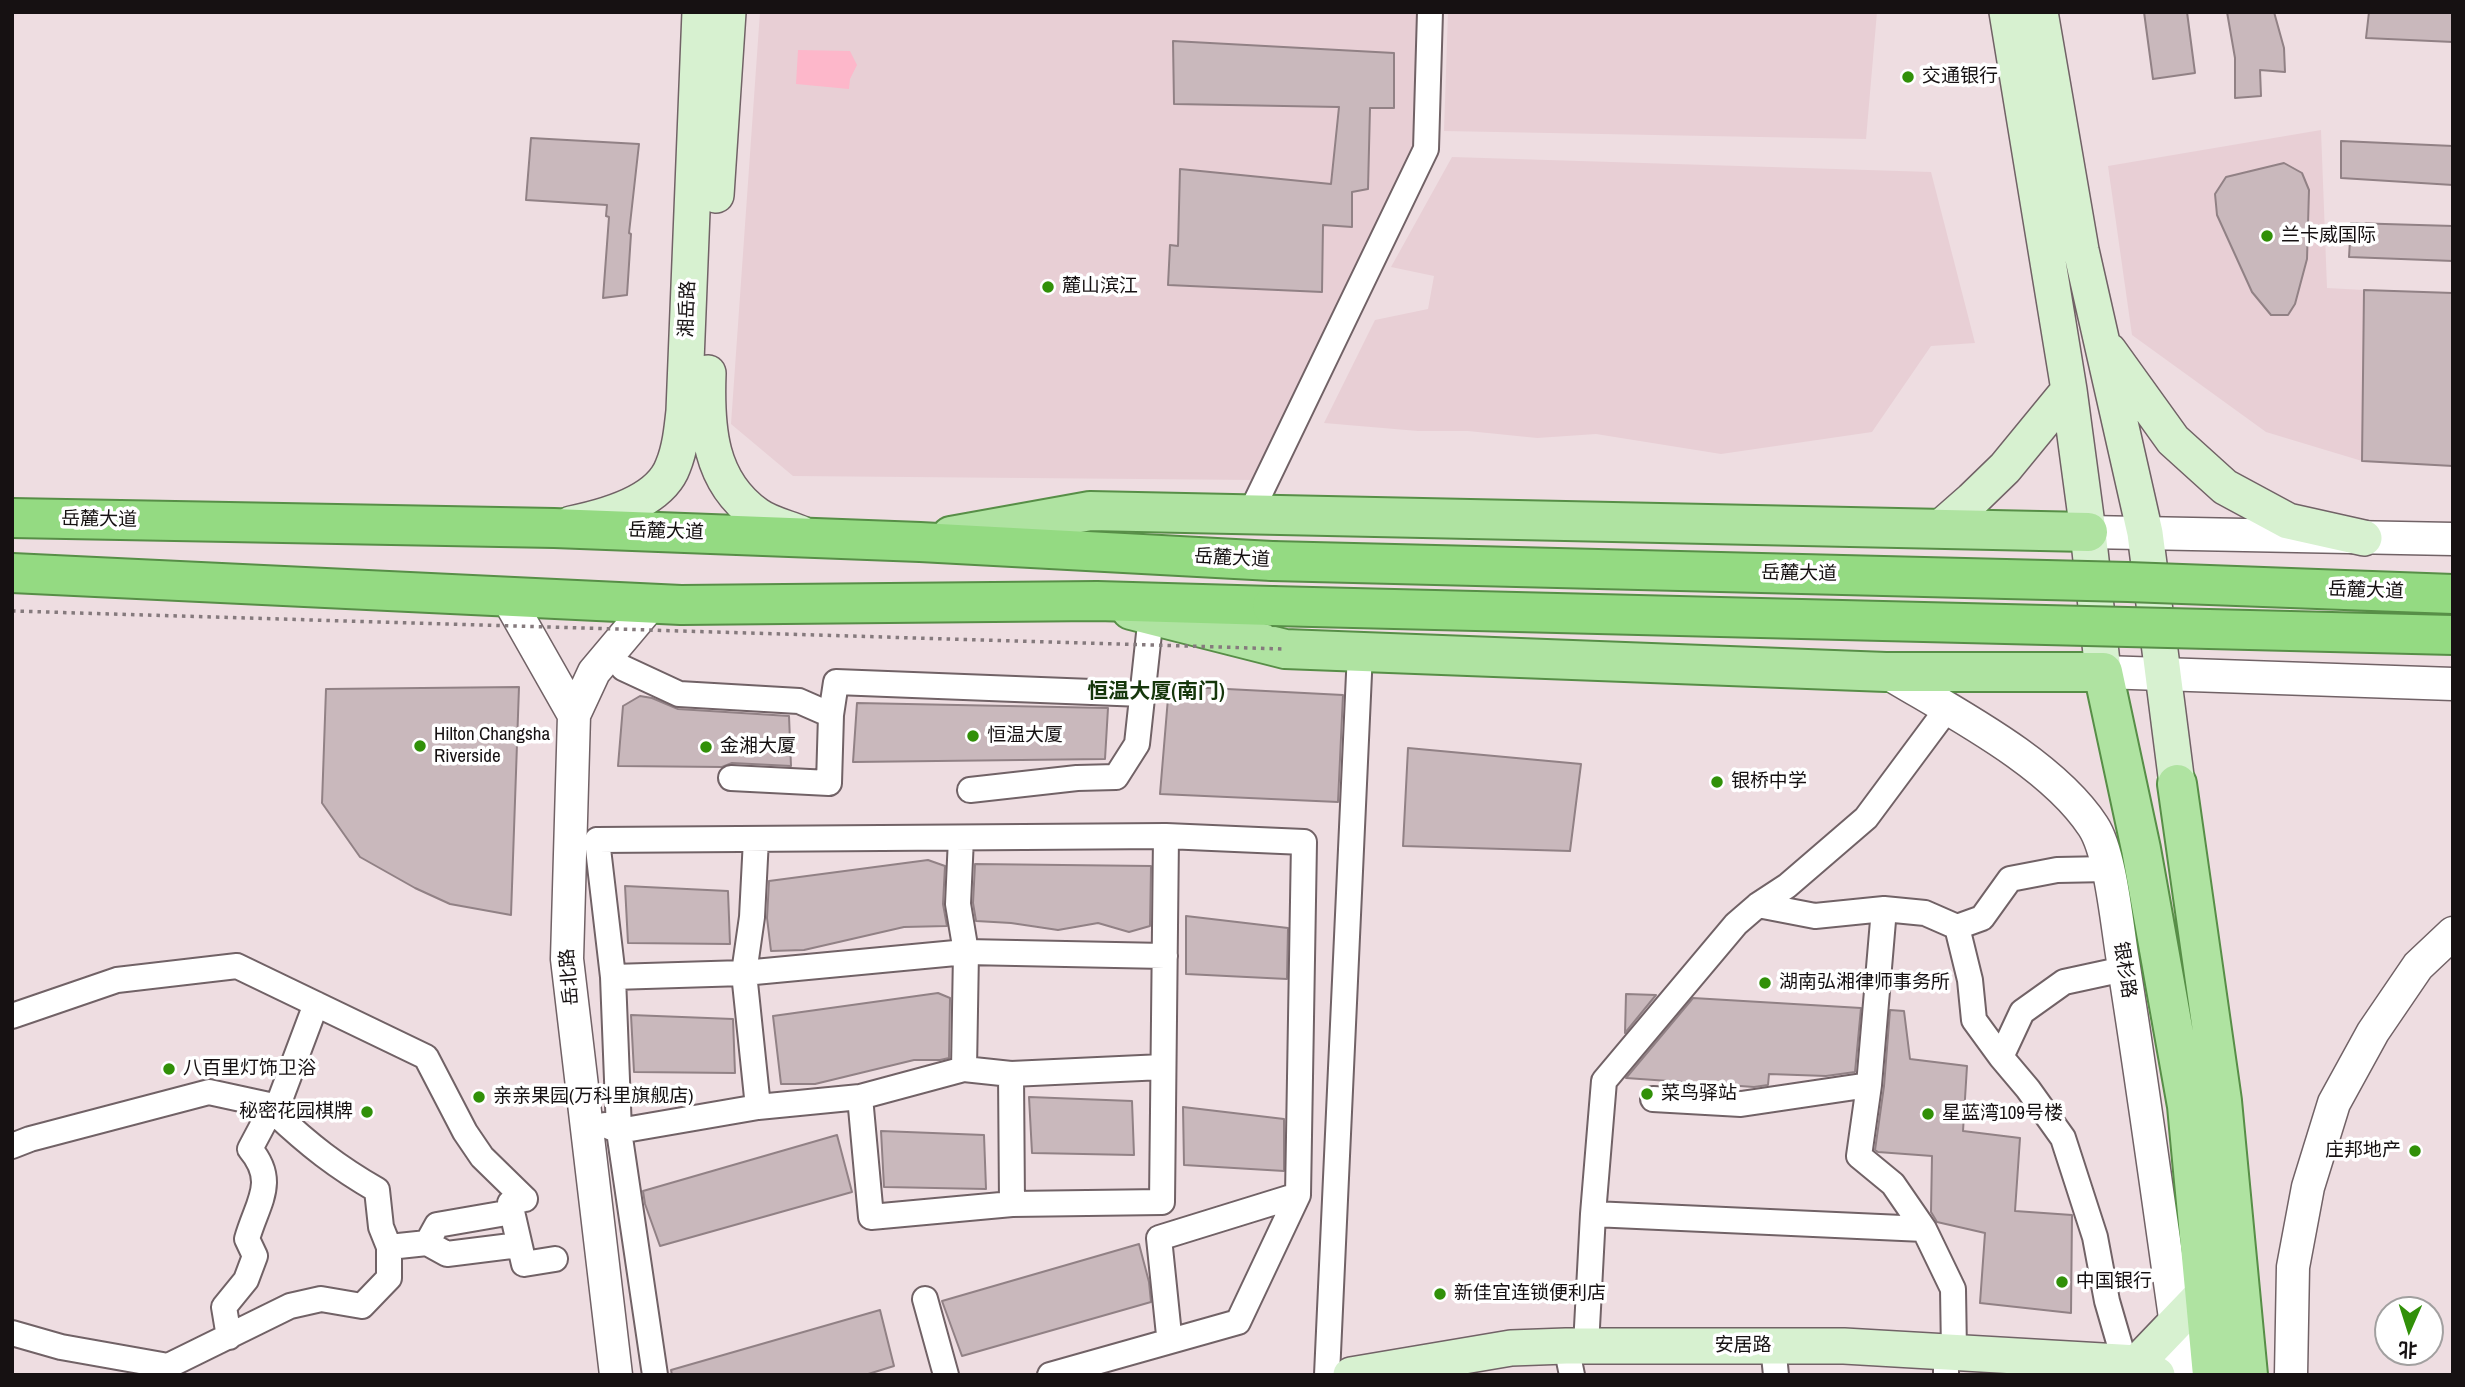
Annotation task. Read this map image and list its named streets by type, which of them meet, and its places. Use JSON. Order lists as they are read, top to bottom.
{
  "streets": {
    "highway": ["岳麓大道"],
    "main road": ["湘岳路", "银杉路", "安居路"],
    "street": ["岳北路"]
  },
  "crossings": [
    ["湘岳路", "岳麓大道"]
  ],
  "districts": ["恒温大厦(南门)"],
  "places": [
    "交通银行",
    "兰卡威国际",
    "麓山滨江",
    "恒温大厦",
    "Hilton Changsha Riverside",
    "金湘大厦",
    "银桥中学",
    "湖南弘湘律师事务所",
    "八百里灯饰卫浴",
    "菜鸟驿站",
    "亲亲果园(万科里旗舰店)",
    "秘密花园棋牌",
    "星蓝湾109号楼",
    "庄邦地产",
    "中国银行",
    "新佳宜连锁便利店"
  ],
  "north": "bottom"
}
